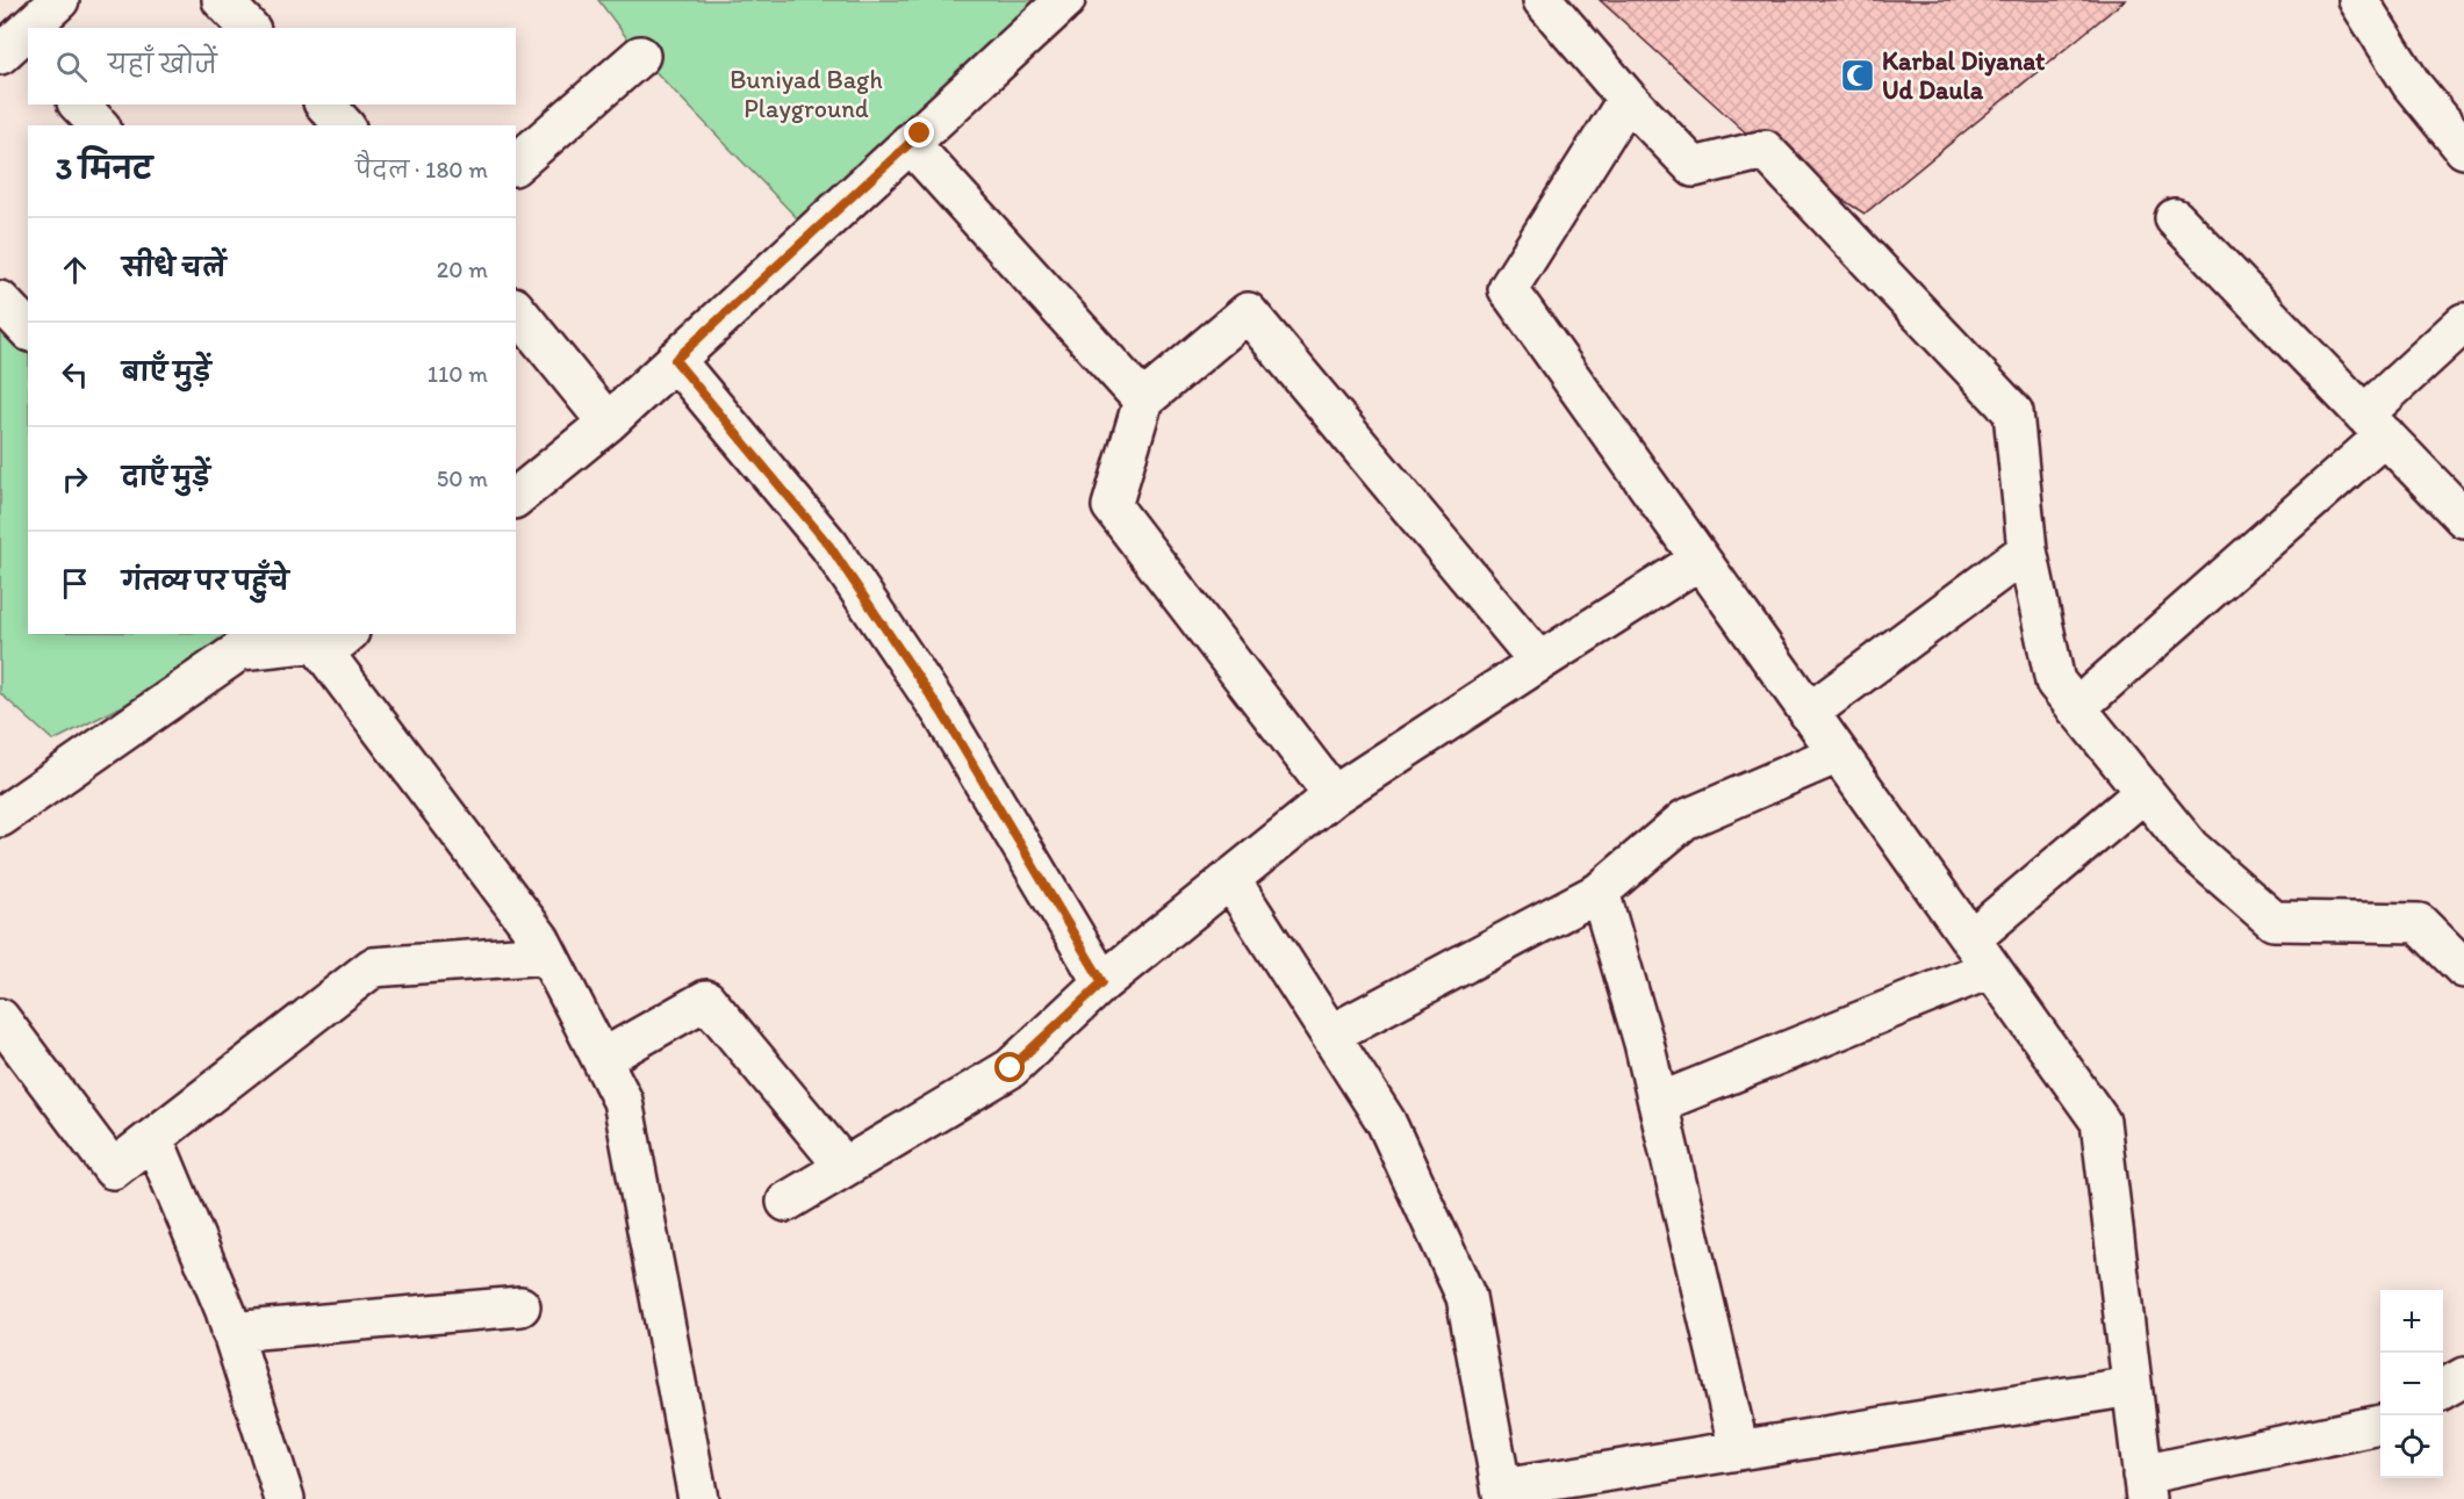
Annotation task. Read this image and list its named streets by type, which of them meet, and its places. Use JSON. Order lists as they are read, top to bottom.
{
  "parks": ["Buniyad Bagh Playground"],
  "places": {
    "mosque": ["Karbal Diyanat Ud Daula"]
  },
  "page": {
    "search": "यहाँ खोजें",
    "heading": ["3 मिनट", "पैदल · 180 m"],
    "list": [
      ["सीधे चलें", "20 m"],
      ["बाएँ मुड़ें", "110 m"],
      ["दाएँ मुड़ें", "50 m"],
      "गंतव्य पर पहुँचे"
    ],
    "map_buttons": ["+", "−"]
  }
}
